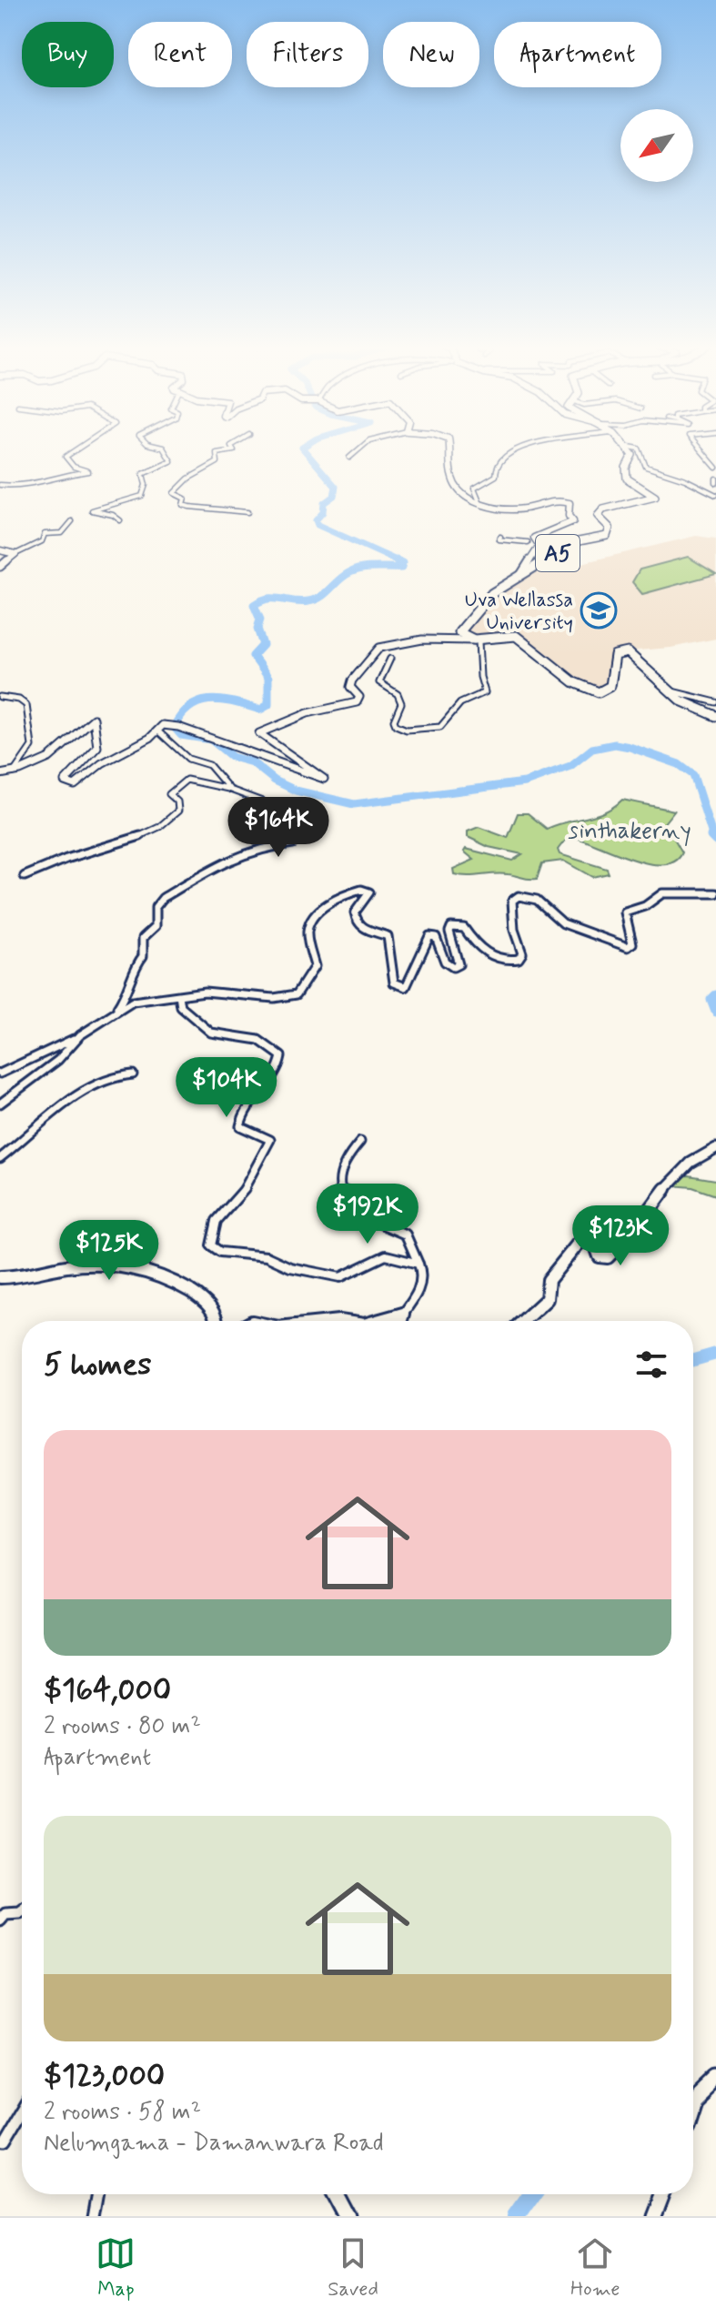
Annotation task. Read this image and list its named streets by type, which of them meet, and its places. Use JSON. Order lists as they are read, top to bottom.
{
  "streets": {
    "highway": ["A5"]
  },
  "parks": ["sinthakerny"],
  "places": {
    "school or university": ["Uva Wellassa University"]
  },
  "north": "bottom left",
  "page": {
    "chip": [
      "Buy",
      "Rent",
      "Filters",
      "New",
      "Apartment"
    ],
    "price": [
      "$164K",
      "$104K",
      "$192K",
      "$123K",
      "$125K"
    ],
    "heading": "5 homes",
    "list": [
      {
        "name": "$164,000",
        "note": "2 rooms · 80 m² · Apartment"
      },
      {
        "name": "$123,000",
        "note": "2 rooms · 58 m² · Nelumgama - Damanwara Road"
      }
    ],
    "tabs": ["Map", "Saved", "Home"]
  }
}
